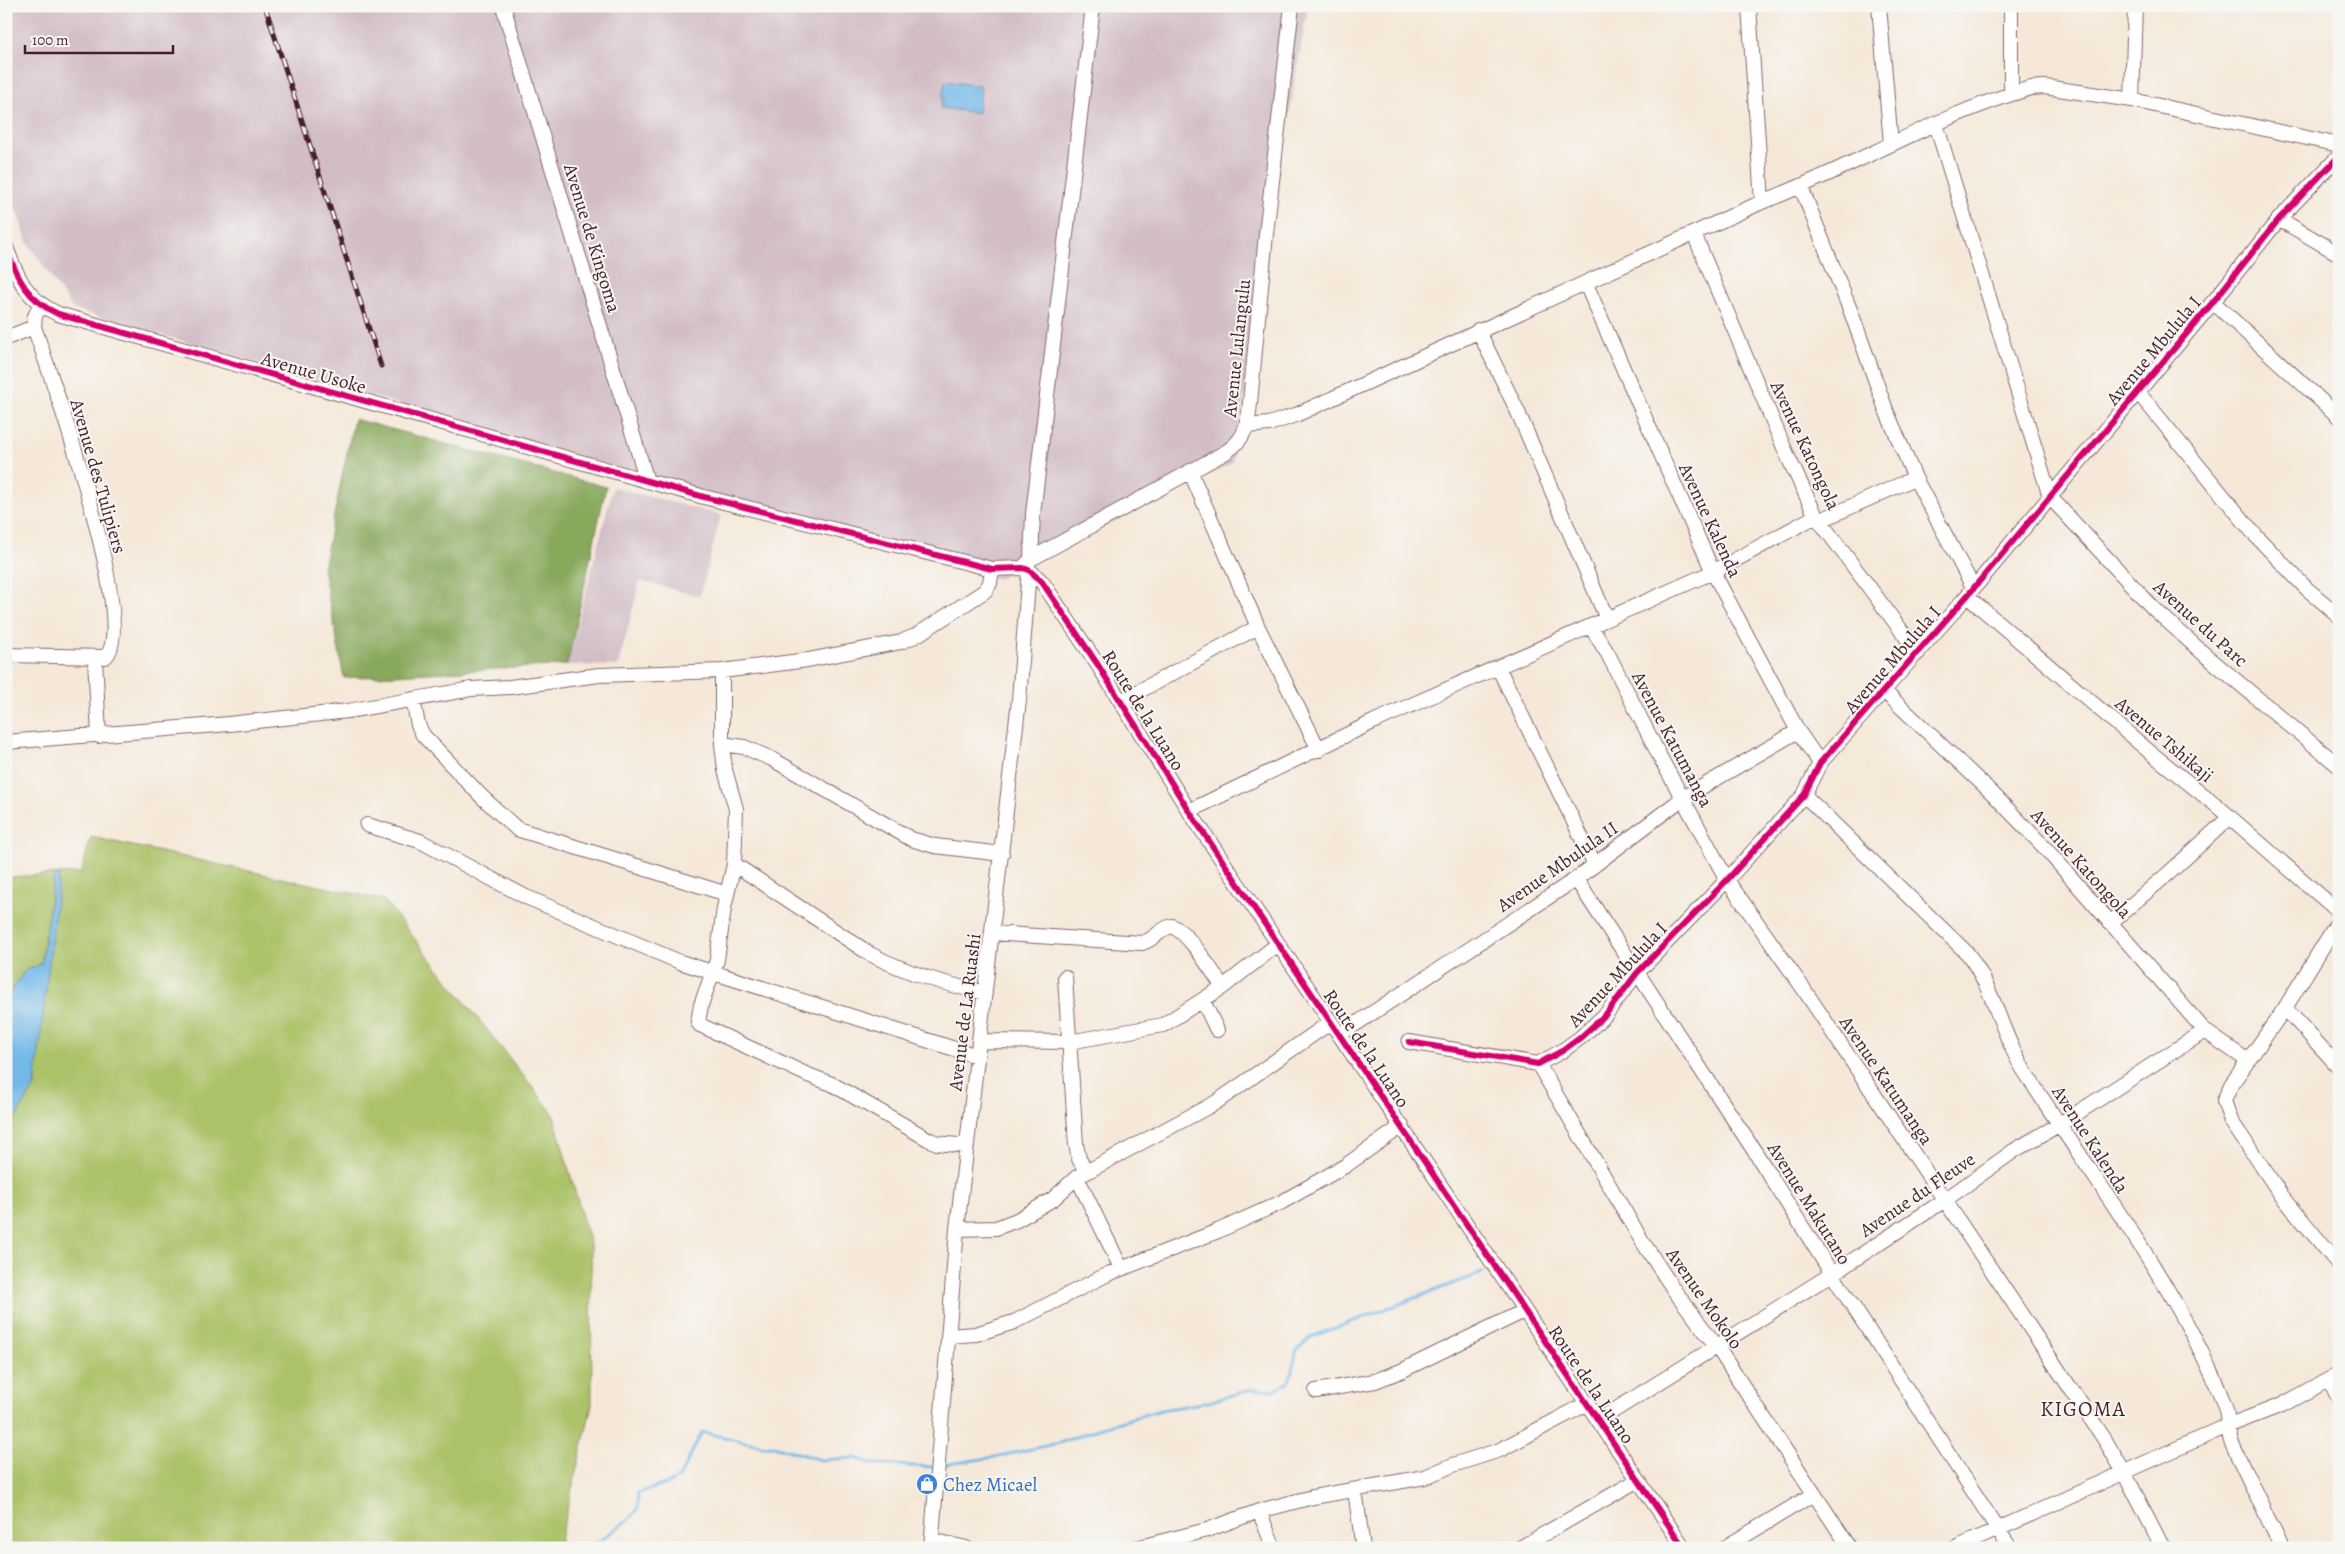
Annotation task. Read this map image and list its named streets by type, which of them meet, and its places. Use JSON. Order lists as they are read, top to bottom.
{
  "streets": {
    "street": [
      "Avenue de Kingoma",
      "Avenue Lulangulu",
      "Avenue Mbulula I",
      "Avenue Usoke",
      "Avenue Katongola",
      "Avenue des Tulipiers",
      "Avenue Kalenda",
      "Avenue du Parc",
      "Route de la Luano",
      "Avenue Katumanga",
      "Avenue Tshikaji",
      "Avenue Mbulula II",
      "Avenue de La Ruashi",
      "Avenue du Fleuve",
      "Avenue Makutano",
      "Avenue Mokolo"
    ]
  },
  "crossings": [
    ["Avenue de Kingoma", "Avenue Usoke"],
    ["Avenue Lulangulu", "Avenue Usoke"],
    ["Avenue Lulangulu", "Route de la Luano"],
    ["Avenue Lulangulu", "Avenue de La Ruashi"],
    ["Avenue Mbulula I", "Avenue Katongola"],
    ["Avenue Mbulula I", "Avenue Kalenda"],
    ["Avenue Mbulula I", "Avenue du Parc"],
    ["Avenue Mbulula I", "Avenue Katumanga"],
    ["Avenue Mbulula I", "Avenue Tshikaji"],
    ["Avenue Mbulula I", "Avenue Makutano"],
    ["Avenue Mbulula I", "Avenue Mokolo"],
    ["Avenue Usoke", "Route de la Luano"],
    ["Avenue Usoke", "Avenue de La Ruashi"],
    ["Avenue Katongola", "Avenue du Fleuve"],
    ["Avenue Kalenda", "Avenue Mbulula II"],
    ["Avenue Kalenda", "Avenue du Fleuve"],
    ["Route de la Luano", "Avenue Mbulula II"],
    ["Route de la Luano", "Avenue de La Ruashi"],
    ["Route de la Luano", "Avenue du Fleuve"],
    ["Avenue Katumanga", "Avenue Mbulula II"],
    ["Avenue Katumanga", "Avenue du Fleuve"],
    ["Avenue Mbulula II", "Avenue Makutano"],
    ["Avenue du Fleuve", "Avenue Makutano"],
    ["Avenue du Fleuve", "Avenue Mokolo"]
  ],
  "districts": ["KIGOMA"],
  "places": {
    "shop": ["Chez Micael"]
  },
  "scale_bar": "100 m"
}
